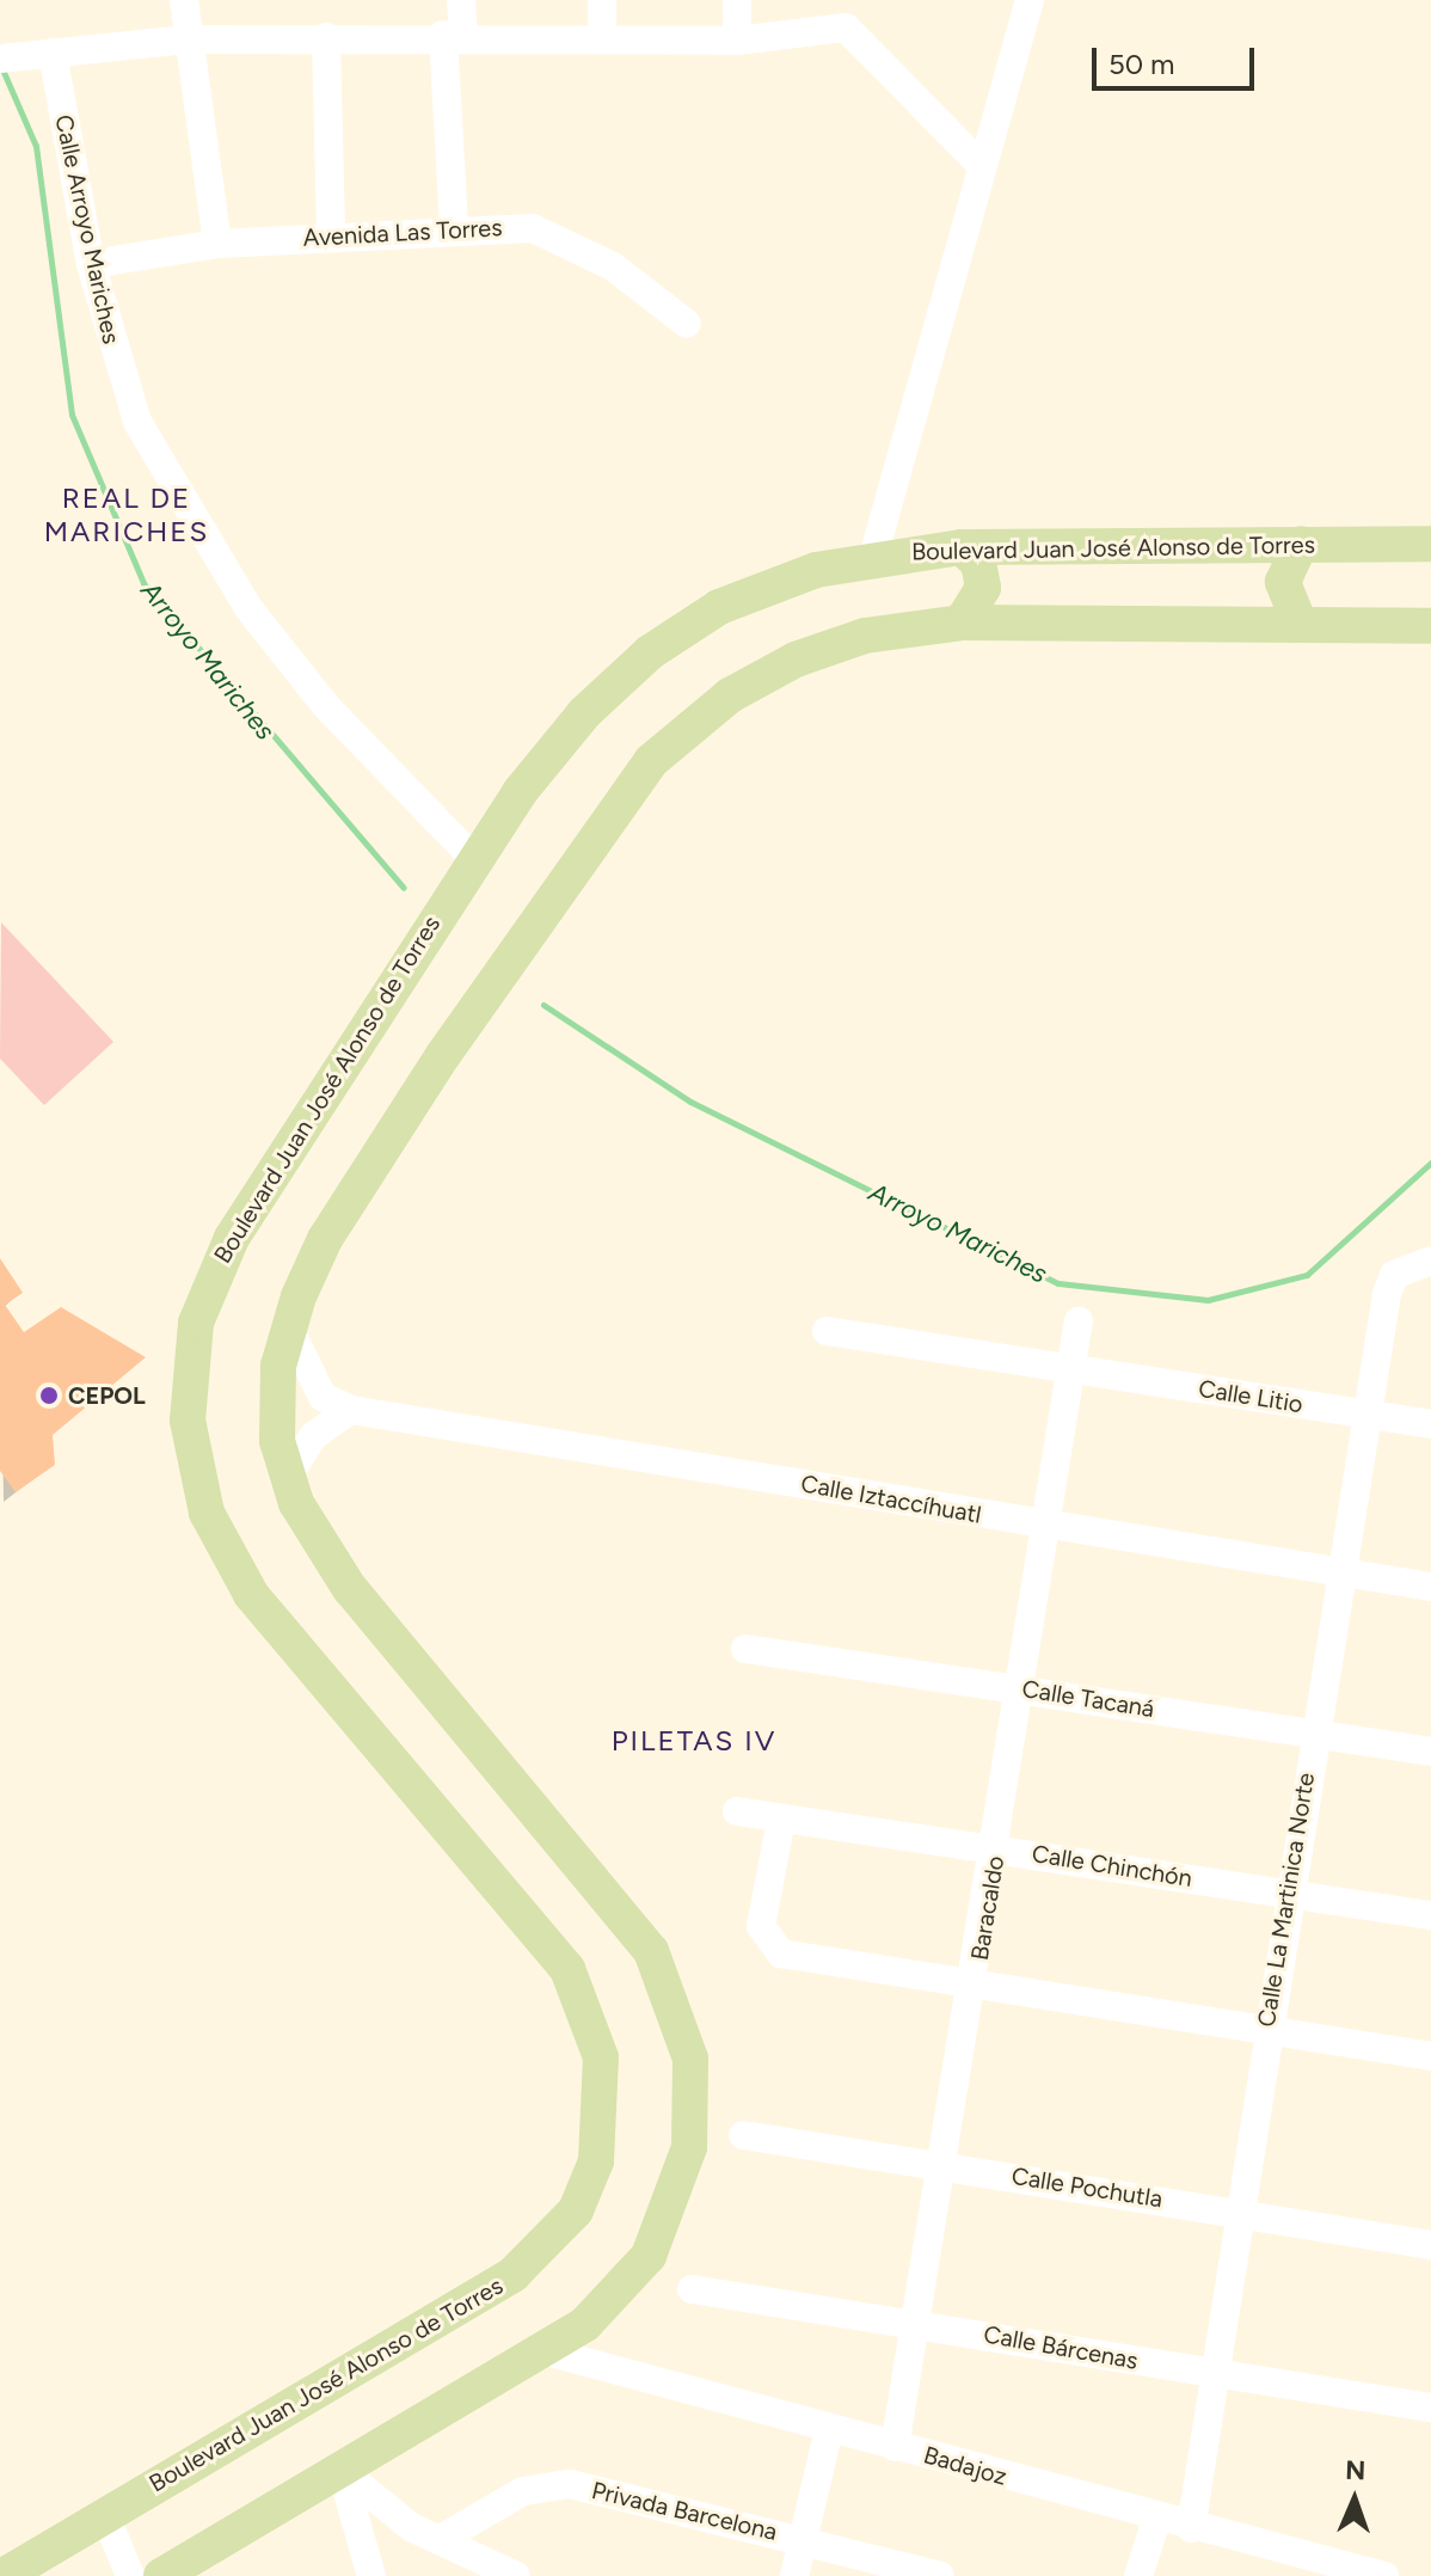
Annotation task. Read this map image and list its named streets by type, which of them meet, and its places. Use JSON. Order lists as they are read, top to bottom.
{
  "streets": {
    "main road": ["Boulevard Juan José Alonso de Torres"],
    "street": [
      "Calle Arroyo Mariches",
      "Avenida Las Torres",
      "Calle Litio",
      "Calle Iztaccíhuatl",
      "Calle Tacaná",
      "Calle Chinchón",
      "Calle La Martinica Norte",
      "Baracaldo",
      "Calle Pochutla",
      "Calle Bárcenas",
      "Badajoz",
      "Privada Barcelona"
    ]
  },
  "crossings": [
    ["Calle Arroyo Mariches", "Avenida Las Torres"],
    ["Calle Arroyo Mariches", "Boulevard Juan José Alonso de Torres"],
    ["Calle Litio", "Calle La Martinica Norte"],
    ["Calle Litio", "Baracaldo"],
    ["Calle Iztaccíhuatl", "Calle La Martinica Norte"],
    ["Calle Iztaccíhuatl", "Baracaldo"],
    ["Calle Tacaná", "Calle La Martinica Norte"],
    ["Calle Tacaná", "Baracaldo"],
    ["Calle Chinchón", "Calle La Martinica Norte"],
    ["Calle Chinchón", "Baracaldo"],
    ["Calle La Martinica Norte", "Calle Pochutla"],
    ["Calle La Martinica Norte", "Calle Bárcenas"],
    ["Calle La Martinica Norte", "Badajoz"],
    ["Baracaldo", "Calle Pochutla"],
    ["Baracaldo", "Calle Bárcenas"],
    ["Baracaldo", "Badajoz"]
  ],
  "districts": ["REAL DE MARICHES", "PILETAS IV"],
  "water": ["Arroyo Mariches"],
  "places": ["CEPOL"],
  "scale_bar": "50 m",
  "north": "top"
}
